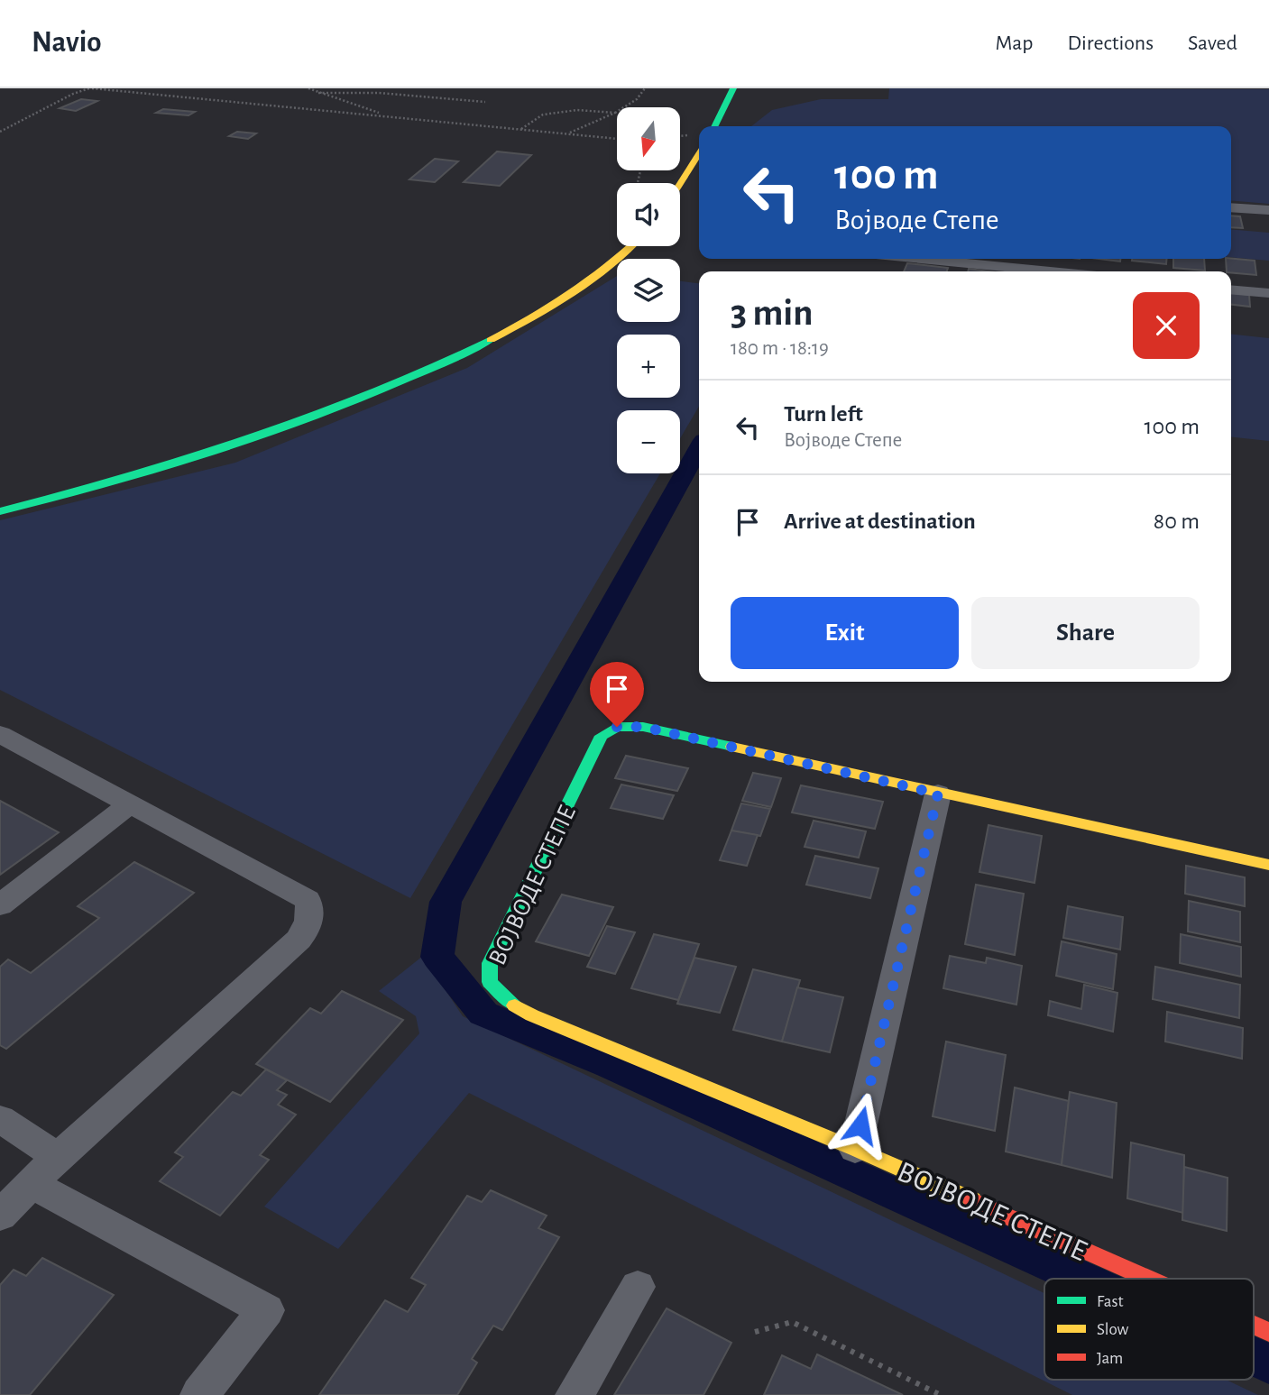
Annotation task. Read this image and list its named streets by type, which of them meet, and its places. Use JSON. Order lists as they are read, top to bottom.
{
  "streets": {
    "main road": ["ВОЈВОДЕ СТЕПЕ"]
  },
  "legend": ["Fast", "Slow", "Jam"],
  "north": "bottom",
  "page": {
    "header": "Navio",
    "nav": ["Map", "Directions", "Saved"],
    "map_buttons": ["+", "−"],
    "turn": ["100 m", "Војводе Степе"],
    "heading": ["3 min", "180 m · 18:19"],
    "list": [
      {
        "name": "Turn left",
        "note": "Војводе Степе",
        "value": "100 m"
      },
      {
        "name": "Arrive at destination",
        "value": "80 m"
      }
    ],
    "buttons": ["Exit", "Share"]
  }
}
